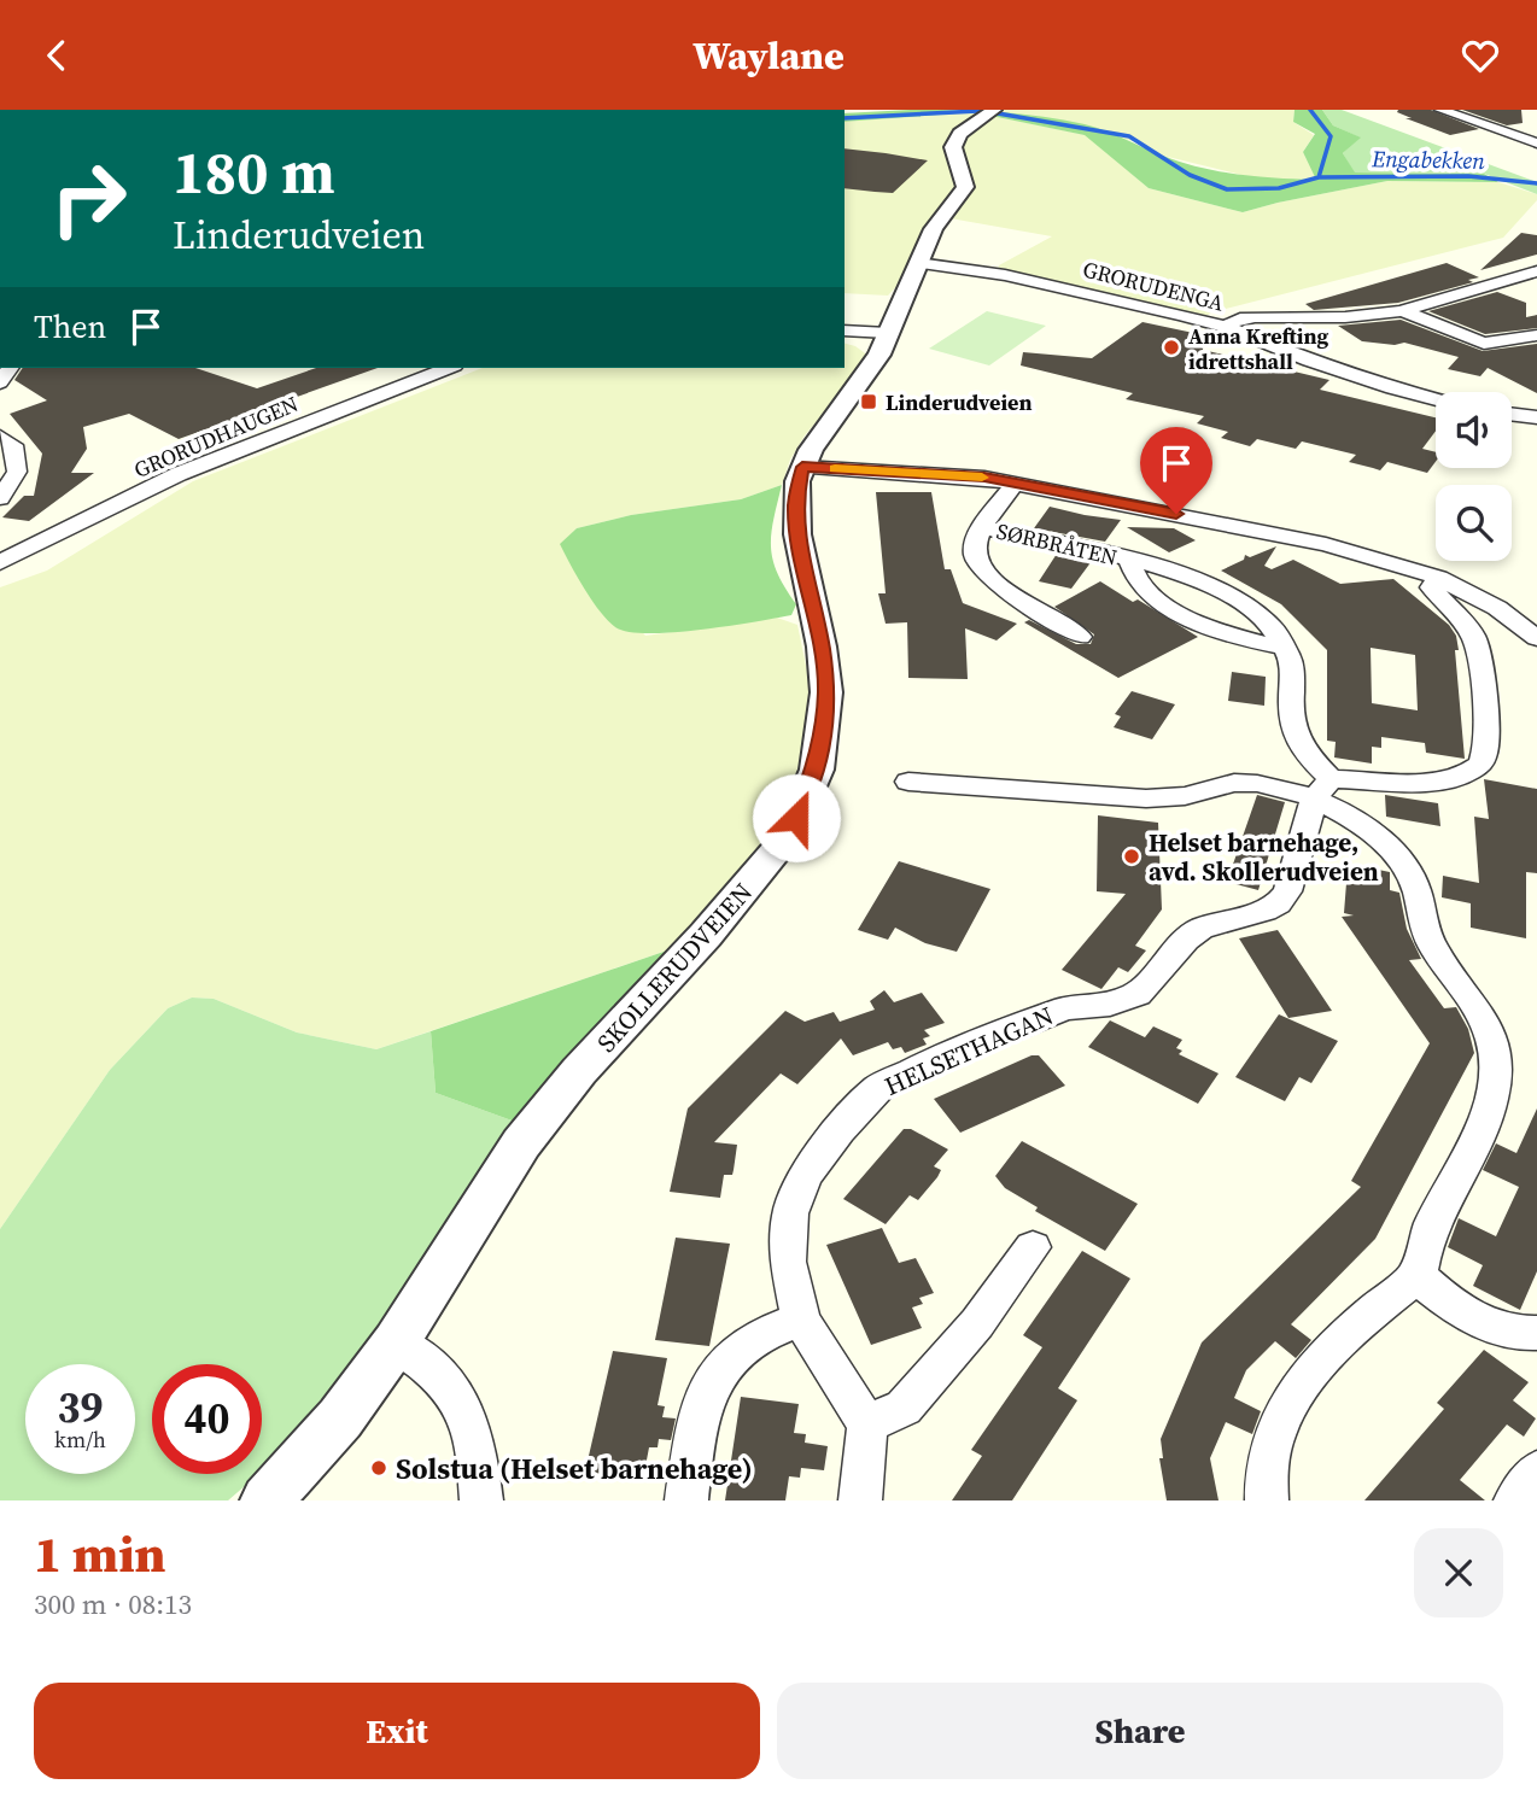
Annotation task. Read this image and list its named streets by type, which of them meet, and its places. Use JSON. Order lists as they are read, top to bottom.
{
  "streets": {
    "street": [
      "GRORUDENGA",
      "GRORUDHAUGEN",
      "SØRBRÅTEN",
      "SKOLLERUDVEIEN",
      "HELSETHAGAN"
    ]
  },
  "crossings": [
    ["GRORUDENGA", "SKOLLERUDVEIEN"],
    ["SØRBRÅTEN", "HELSETHAGAN"]
  ],
  "water": ["Engabekken"],
  "places": {
    "other": ["Anna Krefting idrettshall", "Helset barnehage, avd. Skollerudveien", "Solstua (Helset barnehage)"],
    "transit": ["Linderudveien"]
  },
  "page": {
    "header": "Waylane",
    "turn": ["180 m", "Linderudveien"],
    "then": "Then",
    "speed": "39 km/h",
    "limit": "40",
    "heading": ["1 min", "300 m · 08:13"],
    "buttons": ["Exit", "Share"]
  }
}
